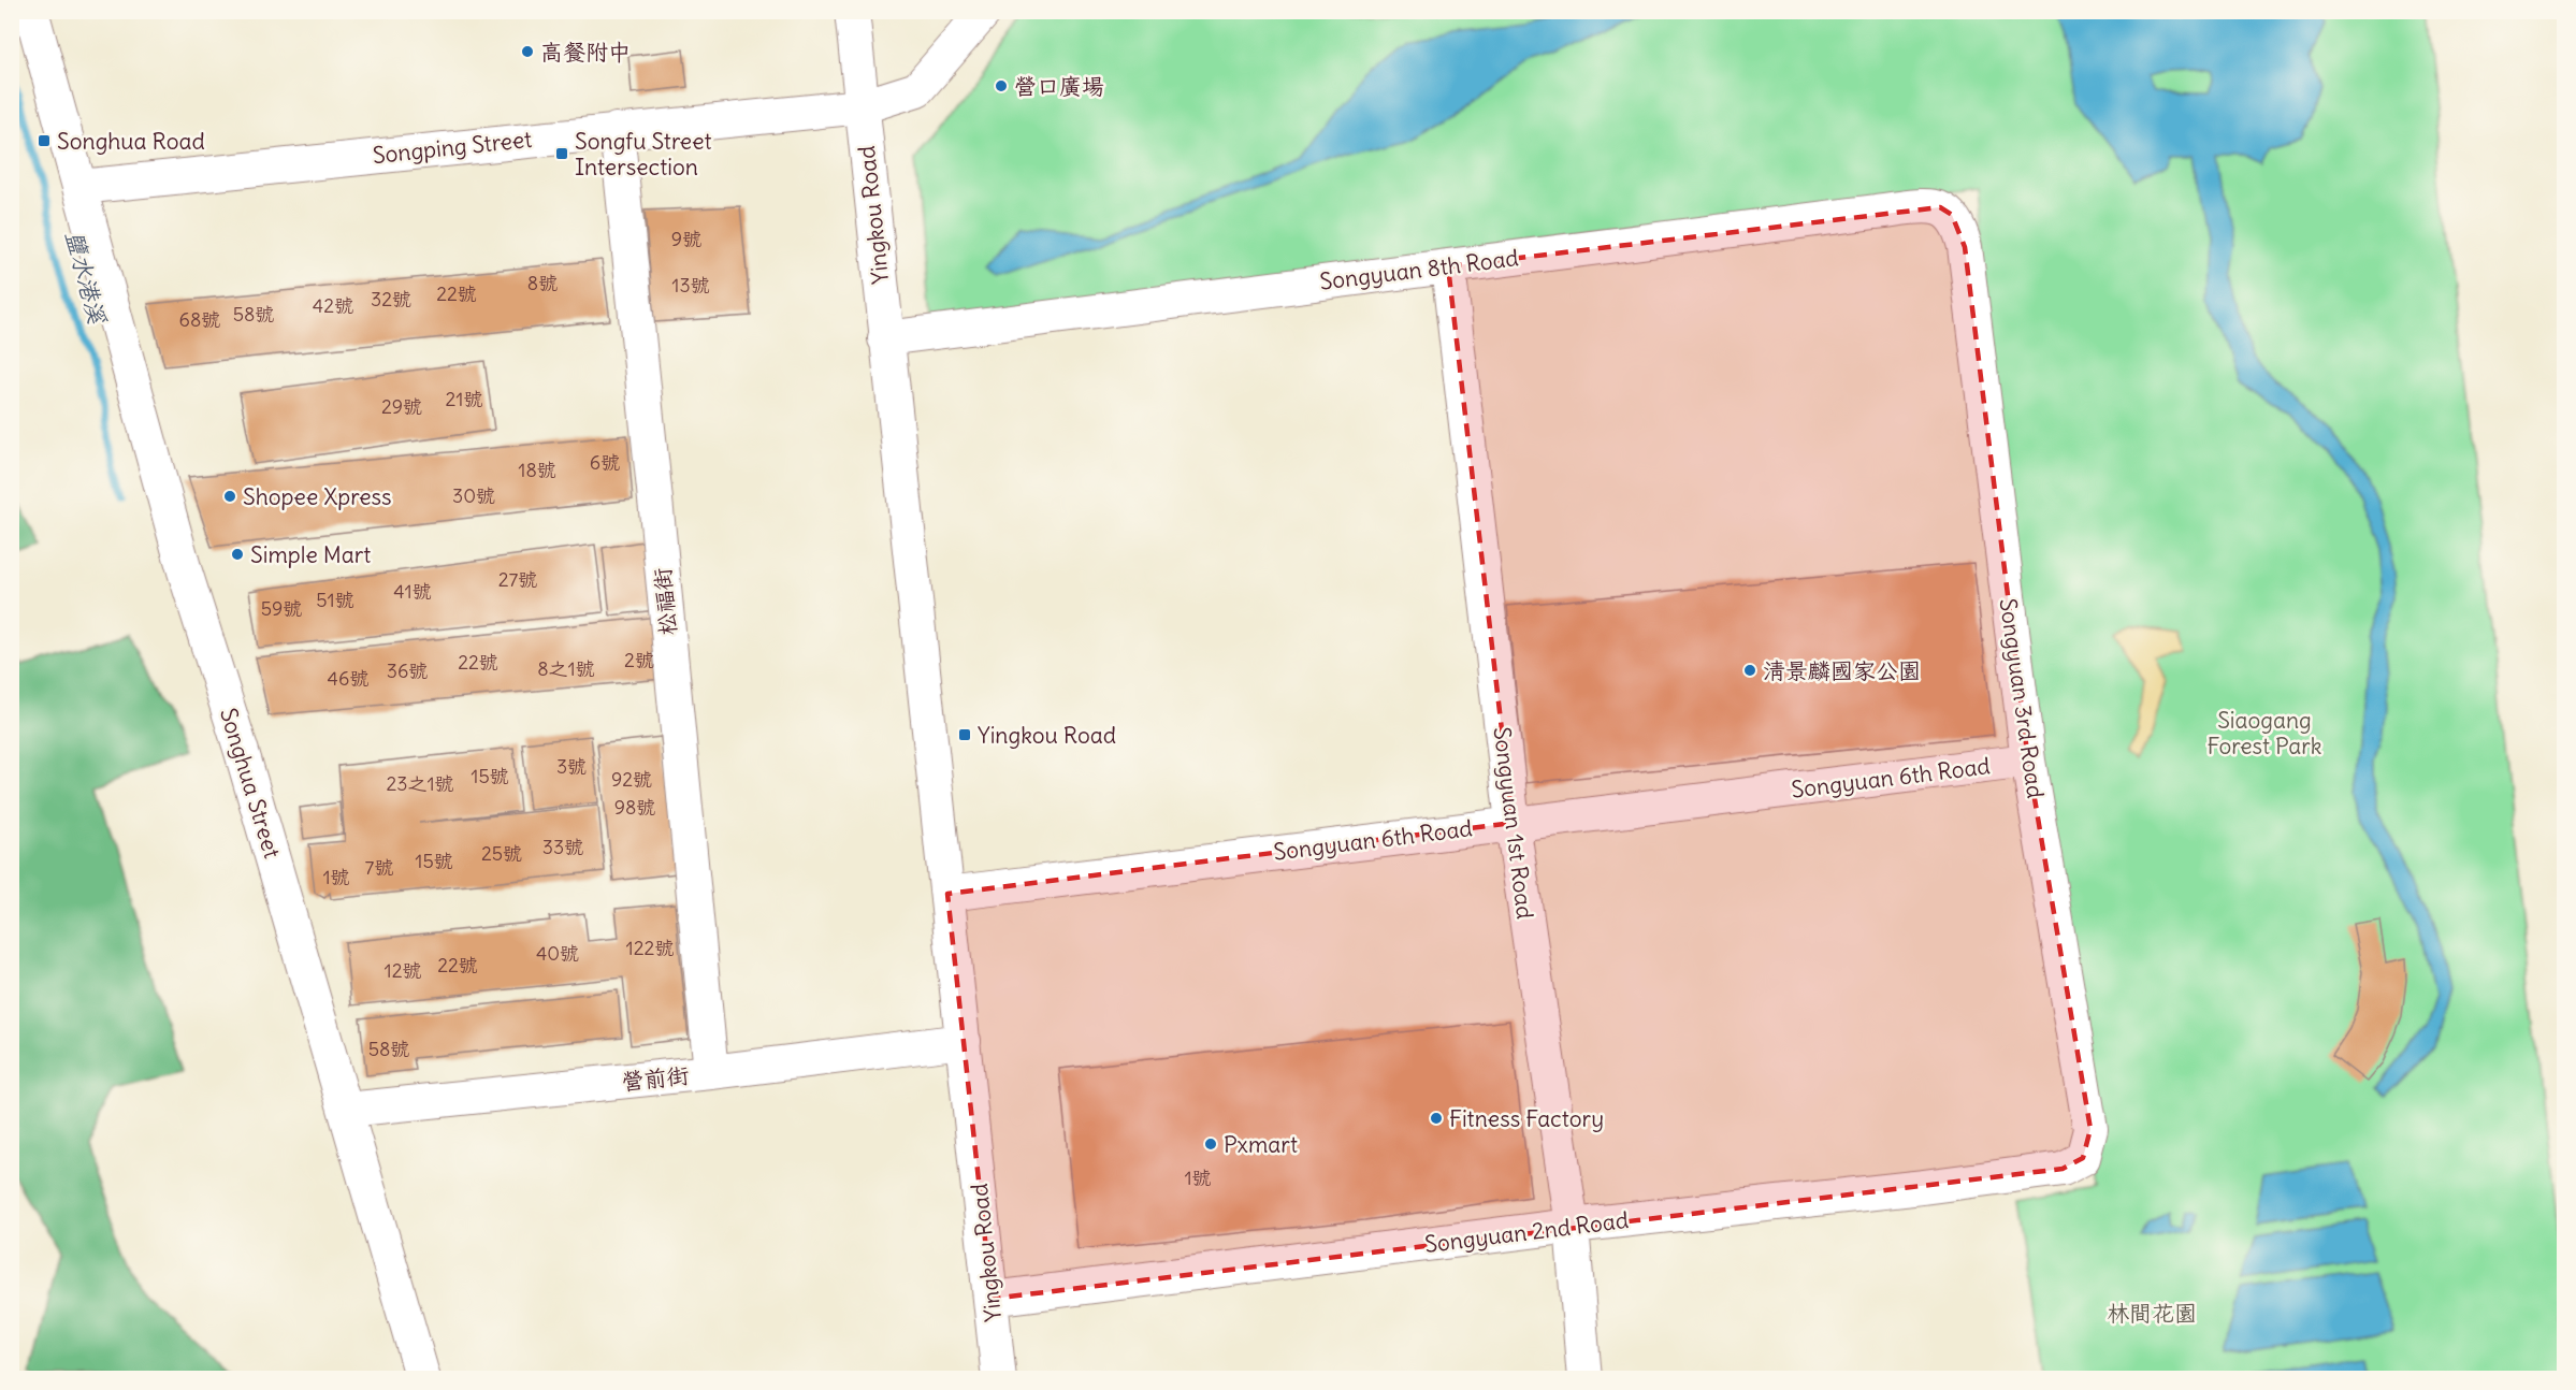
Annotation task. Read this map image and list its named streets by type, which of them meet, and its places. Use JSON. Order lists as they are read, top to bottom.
{
  "streets": {
    "street": [
      "Songping Street",
      "Yingkou Road",
      "Songyuan 8th Road",
      "松福街",
      "Songyuan 3rd Road",
      "Songyuan 6th Road",
      "Songhua Street",
      "Songyuan 1st Road",
      "營前街",
      "Songyuan 2nd Road"
    ]
  },
  "crossings": [
    ["Songping Street", "Yingkou Road"],
    ["Songping Street", "松福街"],
    ["Songping Street", "Songhua Street"],
    ["Yingkou Road", "Songyuan 8th Road"],
    ["Yingkou Road", "Songyuan 6th Road"],
    ["Yingkou Road", "營前街"],
    ["Yingkou Road", "Songyuan 2nd Road"],
    ["Songyuan 8th Road", "Songyuan 3rd Road"],
    ["Songyuan 8th Road", "Songyuan 1st Road"],
    ["松福街", "營前街"],
    ["Songyuan 3rd Road", "Songyuan 6th Road"],
    ["Songyuan 3rd Road", "Songyuan 2nd Road"],
    ["Songyuan 6th Road", "Songyuan 1st Road"],
    ["Songhua Street", "營前街"],
    ["Songyuan 1st Road", "Songyuan 2nd Road"]
  ],
  "water": ["鹽水港溪"],
  "parks": ["Siaogang Forest Park", "林間花園"],
  "places": {
    "other": [
      "高餐附中",
      "營口廣場",
      "Shopee Xpress",
      "Simple Mart",
      "清景麟國家公園",
      "Fitness Factory",
      "Pxmart"
    ],
    "transit": ["Songhua Road", "Songfu Street Intersection", "Yingkou Road"]
  },
  "house_numbers": [
    "9號",
    "8號",
    "13號",
    "22號",
    "32號",
    "42號",
    "58號",
    "68號",
    "21號",
    "29號",
    "6號",
    "18號",
    "30號",
    "27號",
    "41號",
    "51號",
    "59號",
    "2號",
    "22號",
    "8之1號",
    "36號",
    "46號",
    "3號",
    "15號",
    "92號",
    "23之1號",
    "98號",
    "33號",
    "25號",
    "15號",
    "7號",
    "1號",
    "122號",
    "40號",
    "22號",
    "12號",
    "58號",
    "1號"
  ]
}
